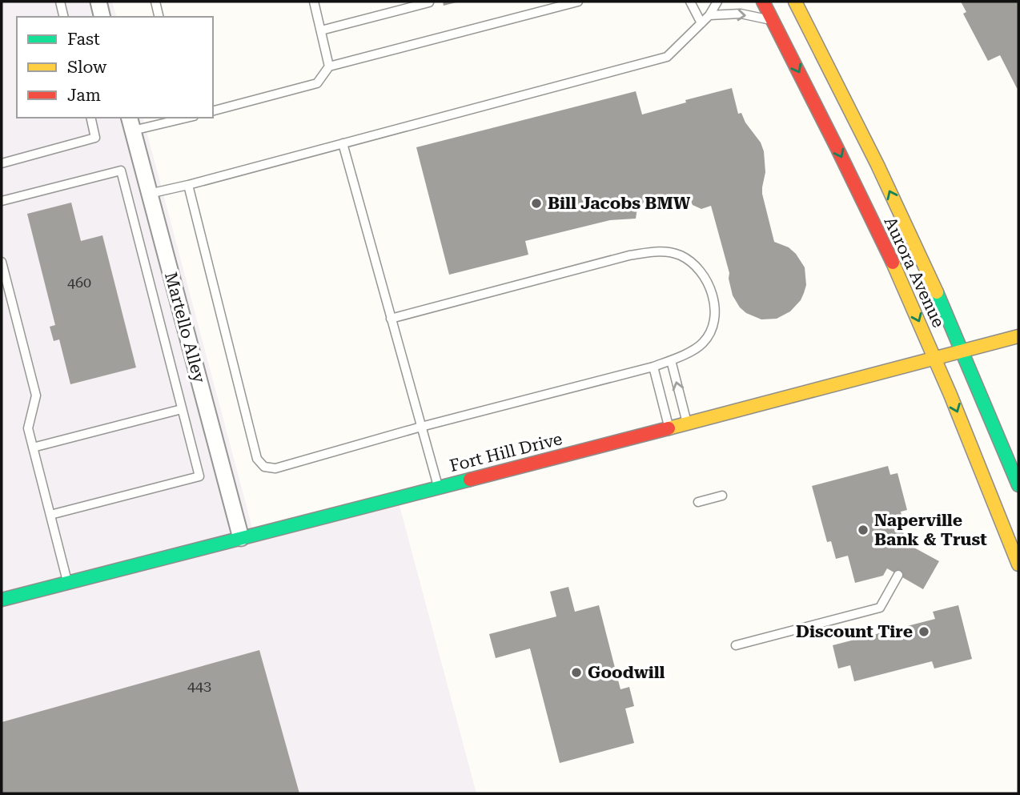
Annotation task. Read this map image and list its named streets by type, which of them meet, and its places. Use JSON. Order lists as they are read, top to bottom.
{
  "streets": {
    "main road": ["Aurora Avenue", "Fort Hill Drive"],
    "street": ["Martello Alley"]
  },
  "crossings": [
    ["Aurora Avenue", "Fort Hill Drive"],
    ["Martello Alley", "Fort Hill Drive"]
  ],
  "places": [
    "Bill Jacobs BMW",
    "Naperville Bank & Trust",
    "Discount Tire",
    "Goodwill"
  ],
  "house_numbers": ["460", "443"],
  "legend": ["Fast", "Slow", "Jam"]
}
